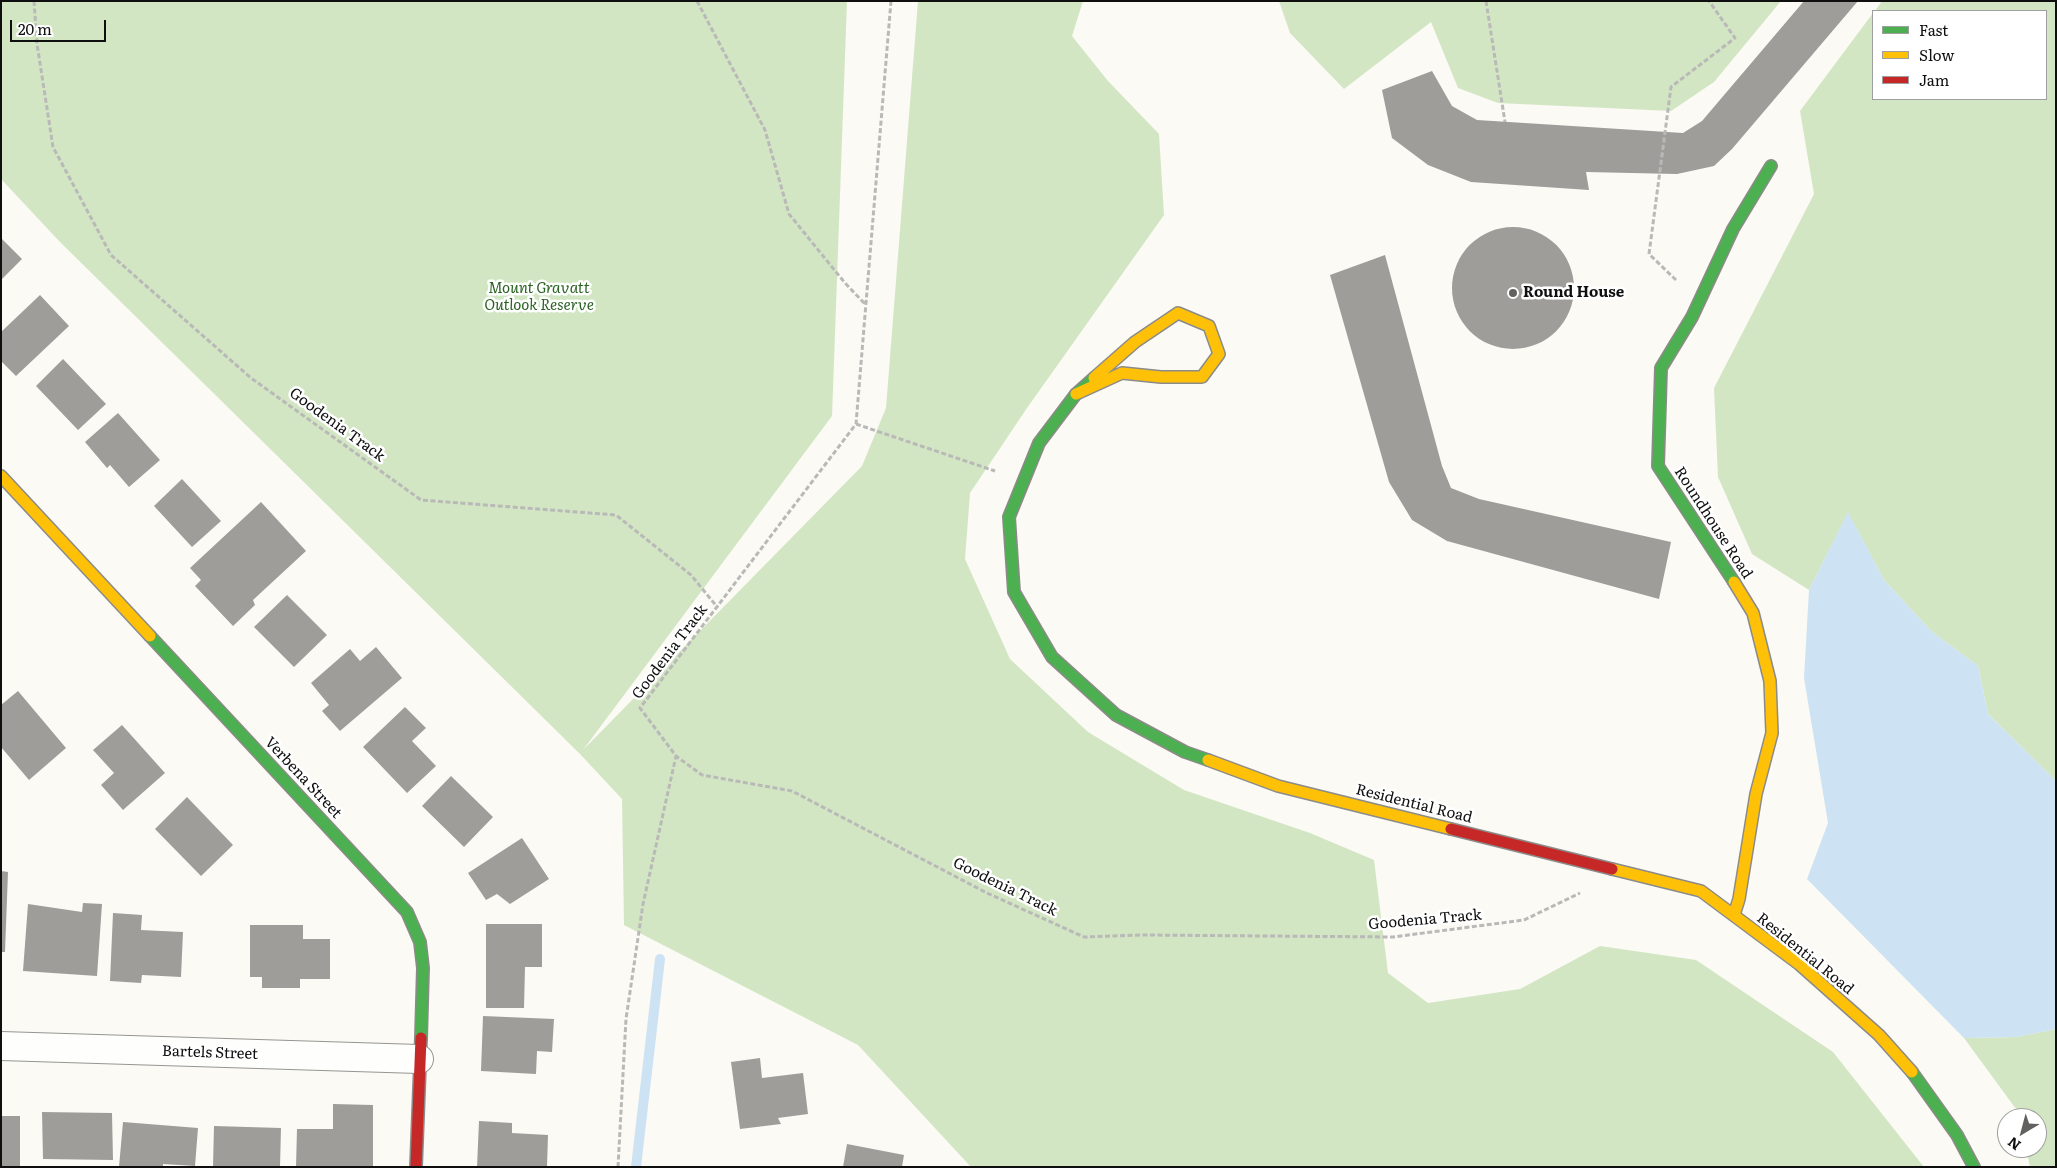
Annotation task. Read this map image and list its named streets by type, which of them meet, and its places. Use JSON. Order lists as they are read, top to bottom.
{
  "streets": {
    "street": [
      "Roundhouse Road",
      "Verbena Street",
      "Residential Road",
      "Bartels Street"
    ],
    "path": ["Goodenia Track"]
  },
  "crossings": [
    ["Roundhouse Road", "Residential Road"],
    ["Verbena Street", "Bartels Street"]
  ],
  "parks": ["Mount Gravatt Outlook Reserve"],
  "places": ["Round House"],
  "legend": ["Fast", "Slow", "Jam"],
  "scale_bar": "20 m",
  "north": "bottom left"
}
